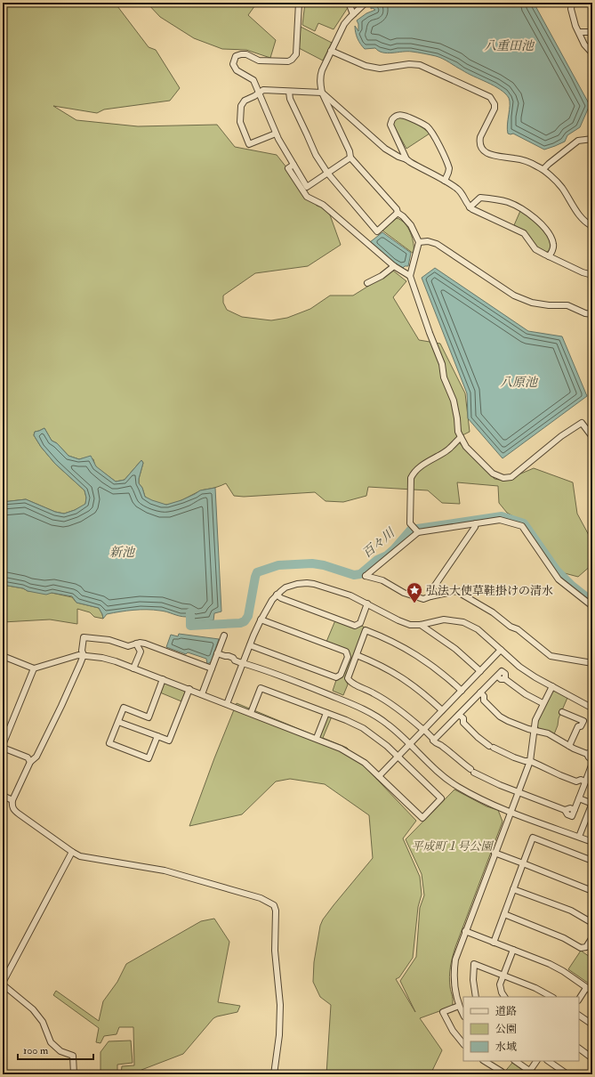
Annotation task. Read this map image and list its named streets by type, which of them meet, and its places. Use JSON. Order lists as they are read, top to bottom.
{
  "water": [
    "八重田池",
    "八原池",
    "百々川",
    "新池"
  ],
  "parks": ["平成町１号公園"],
  "places": {
    "place": ["弘法大使草鞋掛けの清水"]
  },
  "legend": ["道路", "公園", "水域"],
  "scale_bar": "100 m"
}
